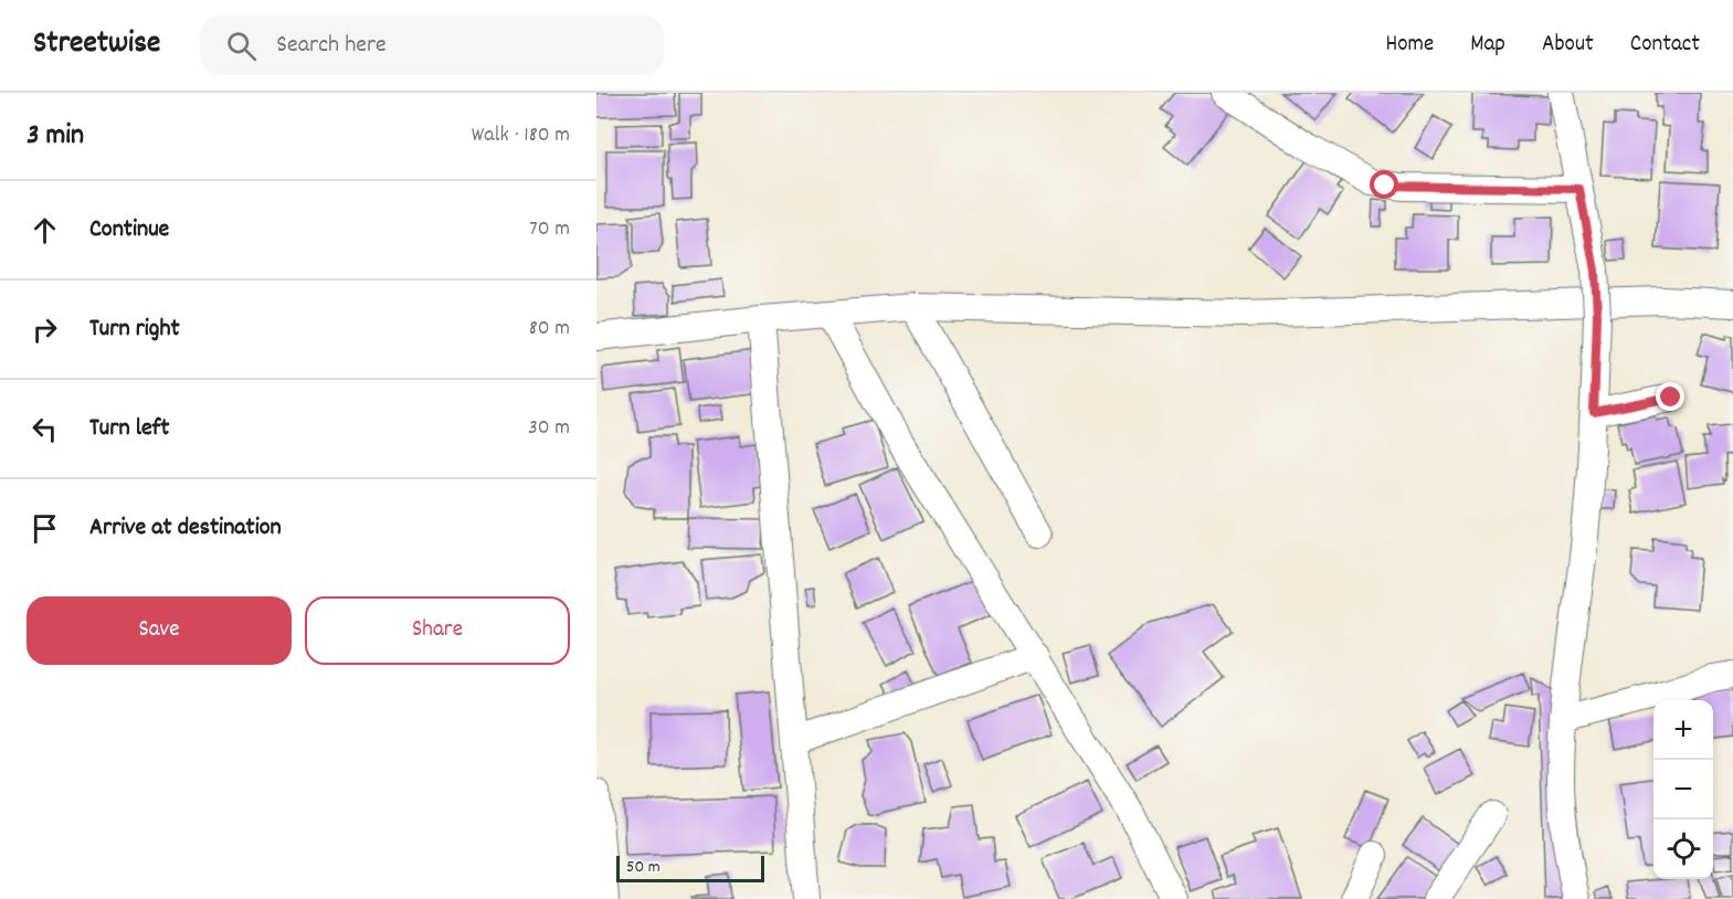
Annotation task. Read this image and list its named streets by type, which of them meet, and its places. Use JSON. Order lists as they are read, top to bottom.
{
  "scale_bar": "50 m",
  "page": {
    "header": "Streetwise",
    "search": "Search here",
    "nav": [
      "Home",
      "Map",
      "About",
      "Contact"
    ],
    "heading": ["3 min", "Walk · 180 m"],
    "list": [
      ["Continue", "70 m"],
      ["Turn right", "80 m"],
      ["Turn left", "30 m"],
      "Arrive at destination"
    ],
    "buttons": ["Save", "Share"],
    "map_buttons": ["+", "−"],
    "scale": "50 m"
  }
}
